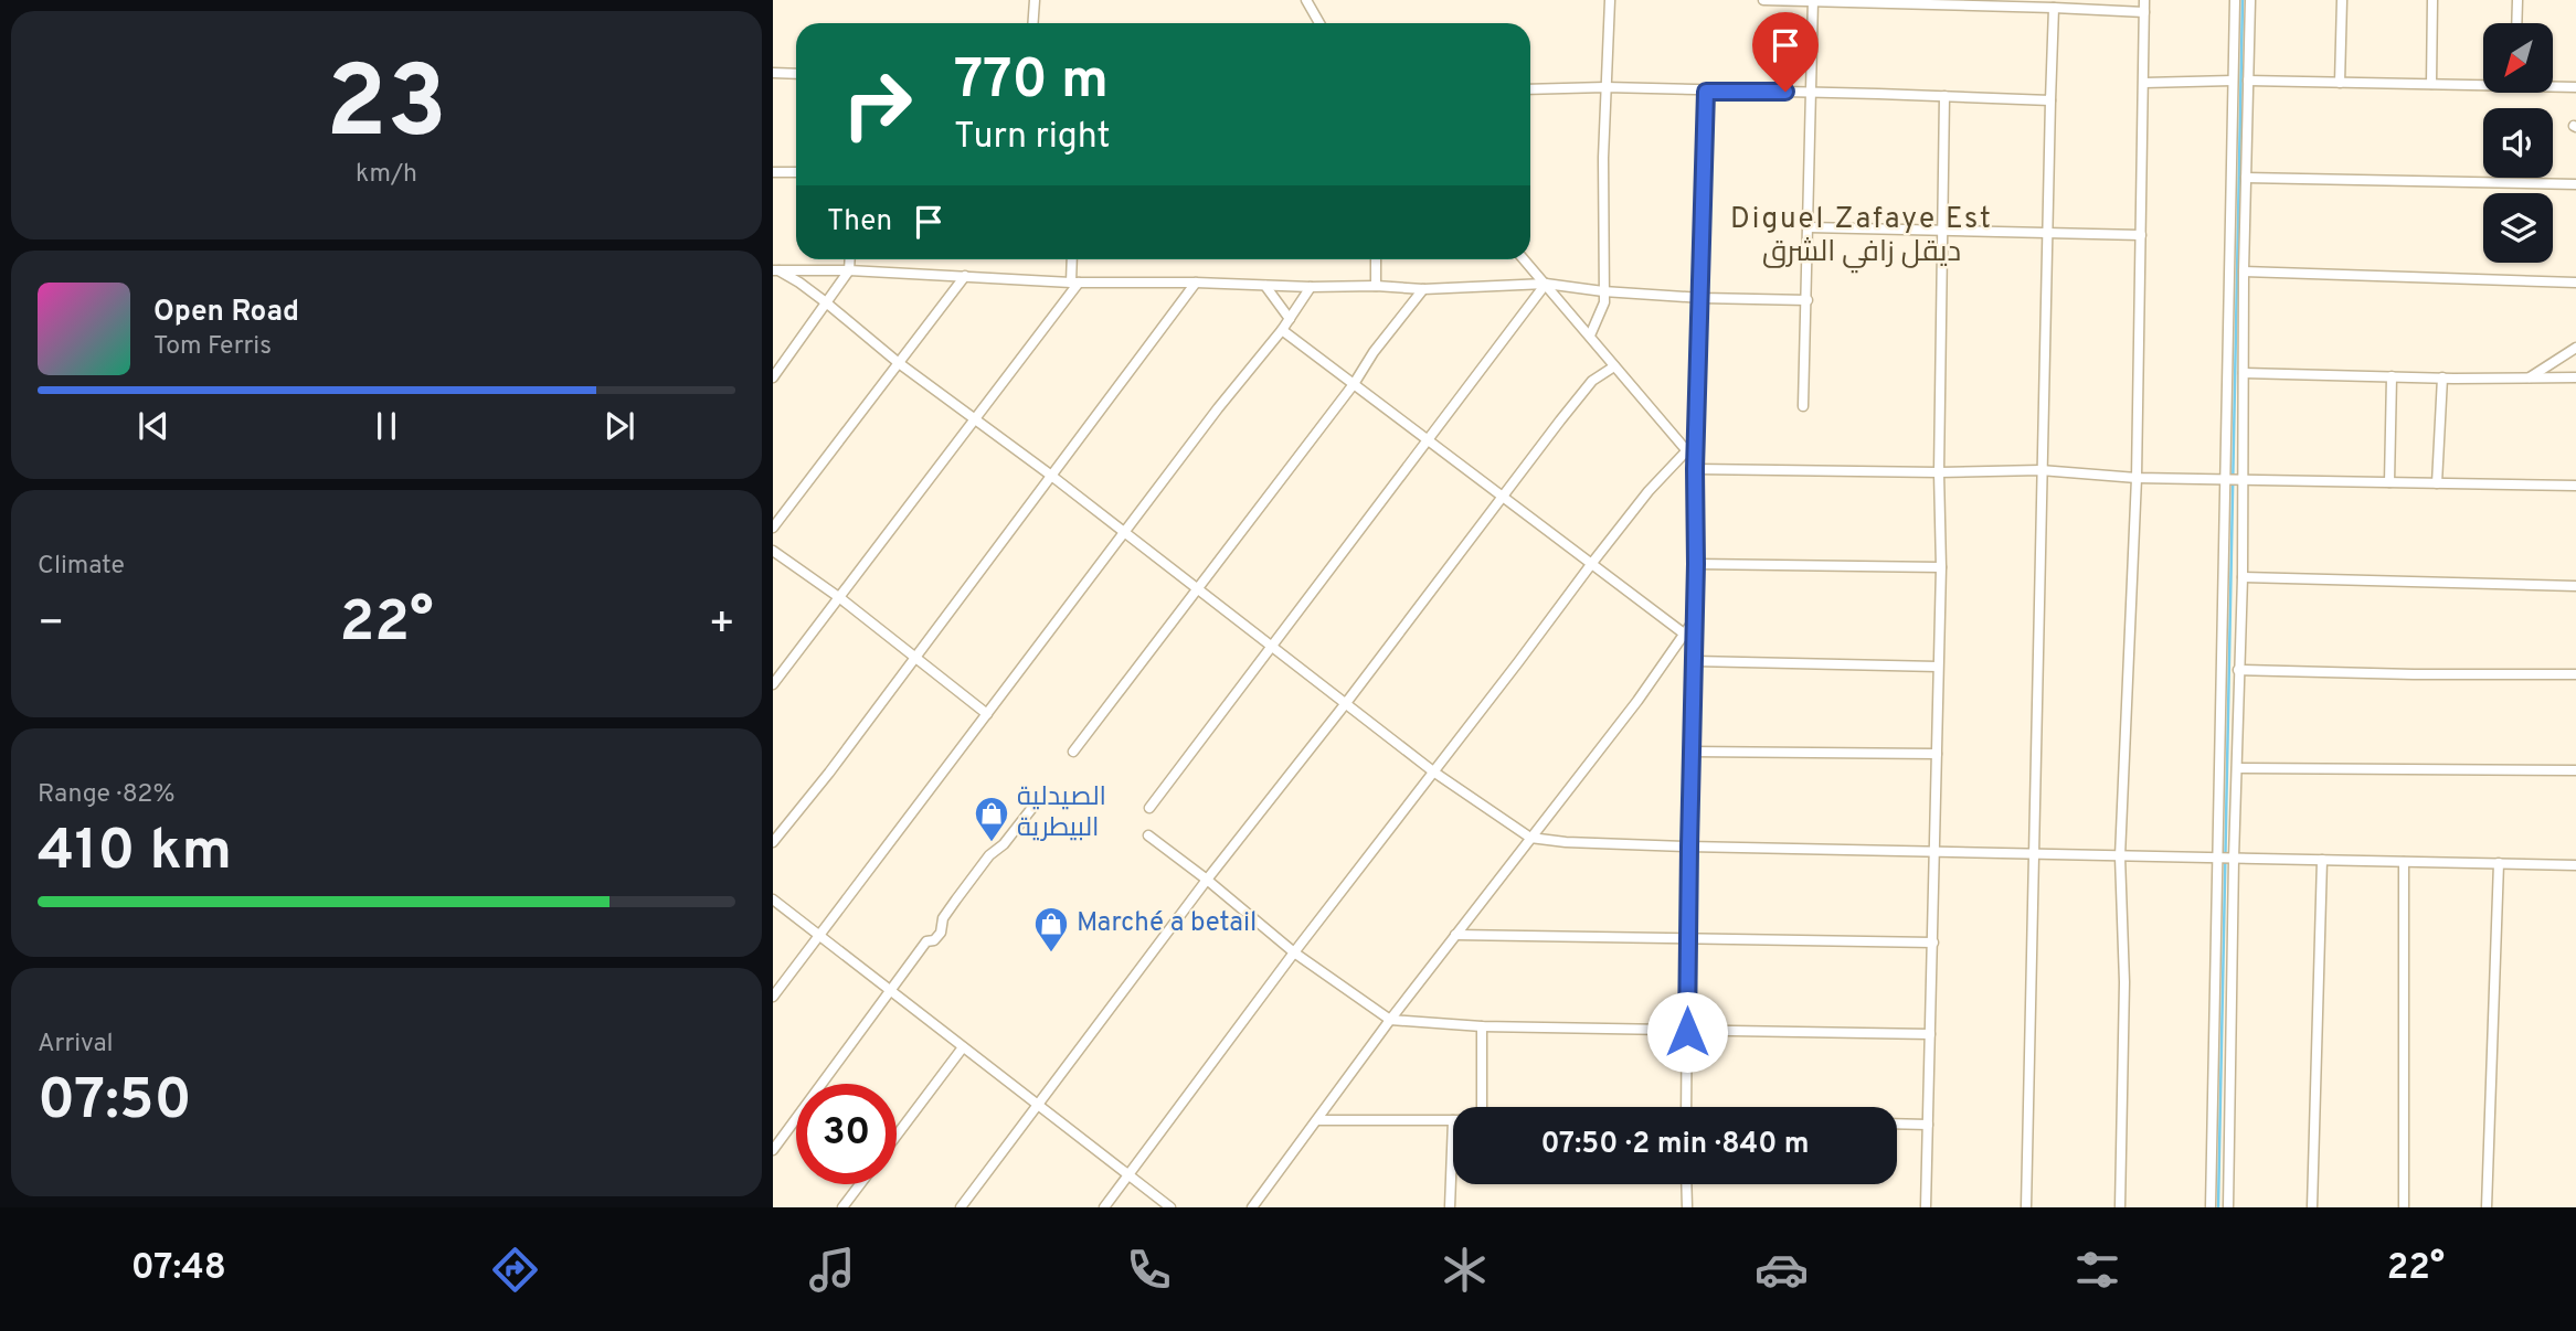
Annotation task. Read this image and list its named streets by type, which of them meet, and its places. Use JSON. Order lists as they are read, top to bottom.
{
  "districts": ["Diguel Zafaye Est ديقل زافي الشرق"],
  "places": {
    "shop": ["الصيدلية البيطرية", "Marché a betail"]
  },
  "north": "bottom left",
  "page": {
    "tile": [
      ["23", "km/h"],
      "Climate",
      ["Range · 82%", "410 km"],
      ["Arrival", "07:50"]
    ],
    "turn": ["770 m", "Turn right"],
    "then": "Then",
    "song": ["Open Road", "Tom Ferris"],
    "heat": ["−", "22°", "+"],
    "limit": "30",
    "trip": "07:50 · 2 min · 840 m",
    "tabs": ["07:48", "22°"]
  }
}
